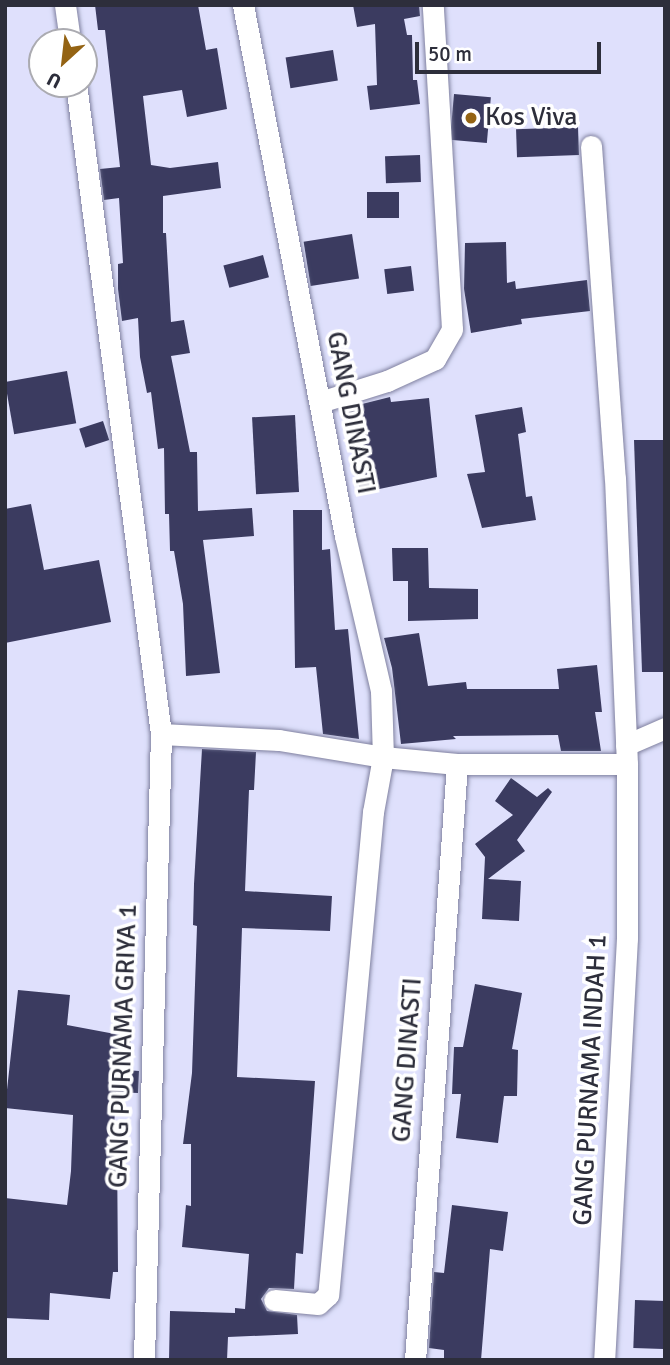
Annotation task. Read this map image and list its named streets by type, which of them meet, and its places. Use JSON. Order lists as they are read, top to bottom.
{
  "streets": {
    "street": ["GANG DINASTI", "GANG PURNAMA GRIYA 1", "GANG PURNAMA INDAH 1"]
  },
  "places": ["Kos Viva"],
  "scale_bar": "50 m",
  "north": "bottom left"
}
